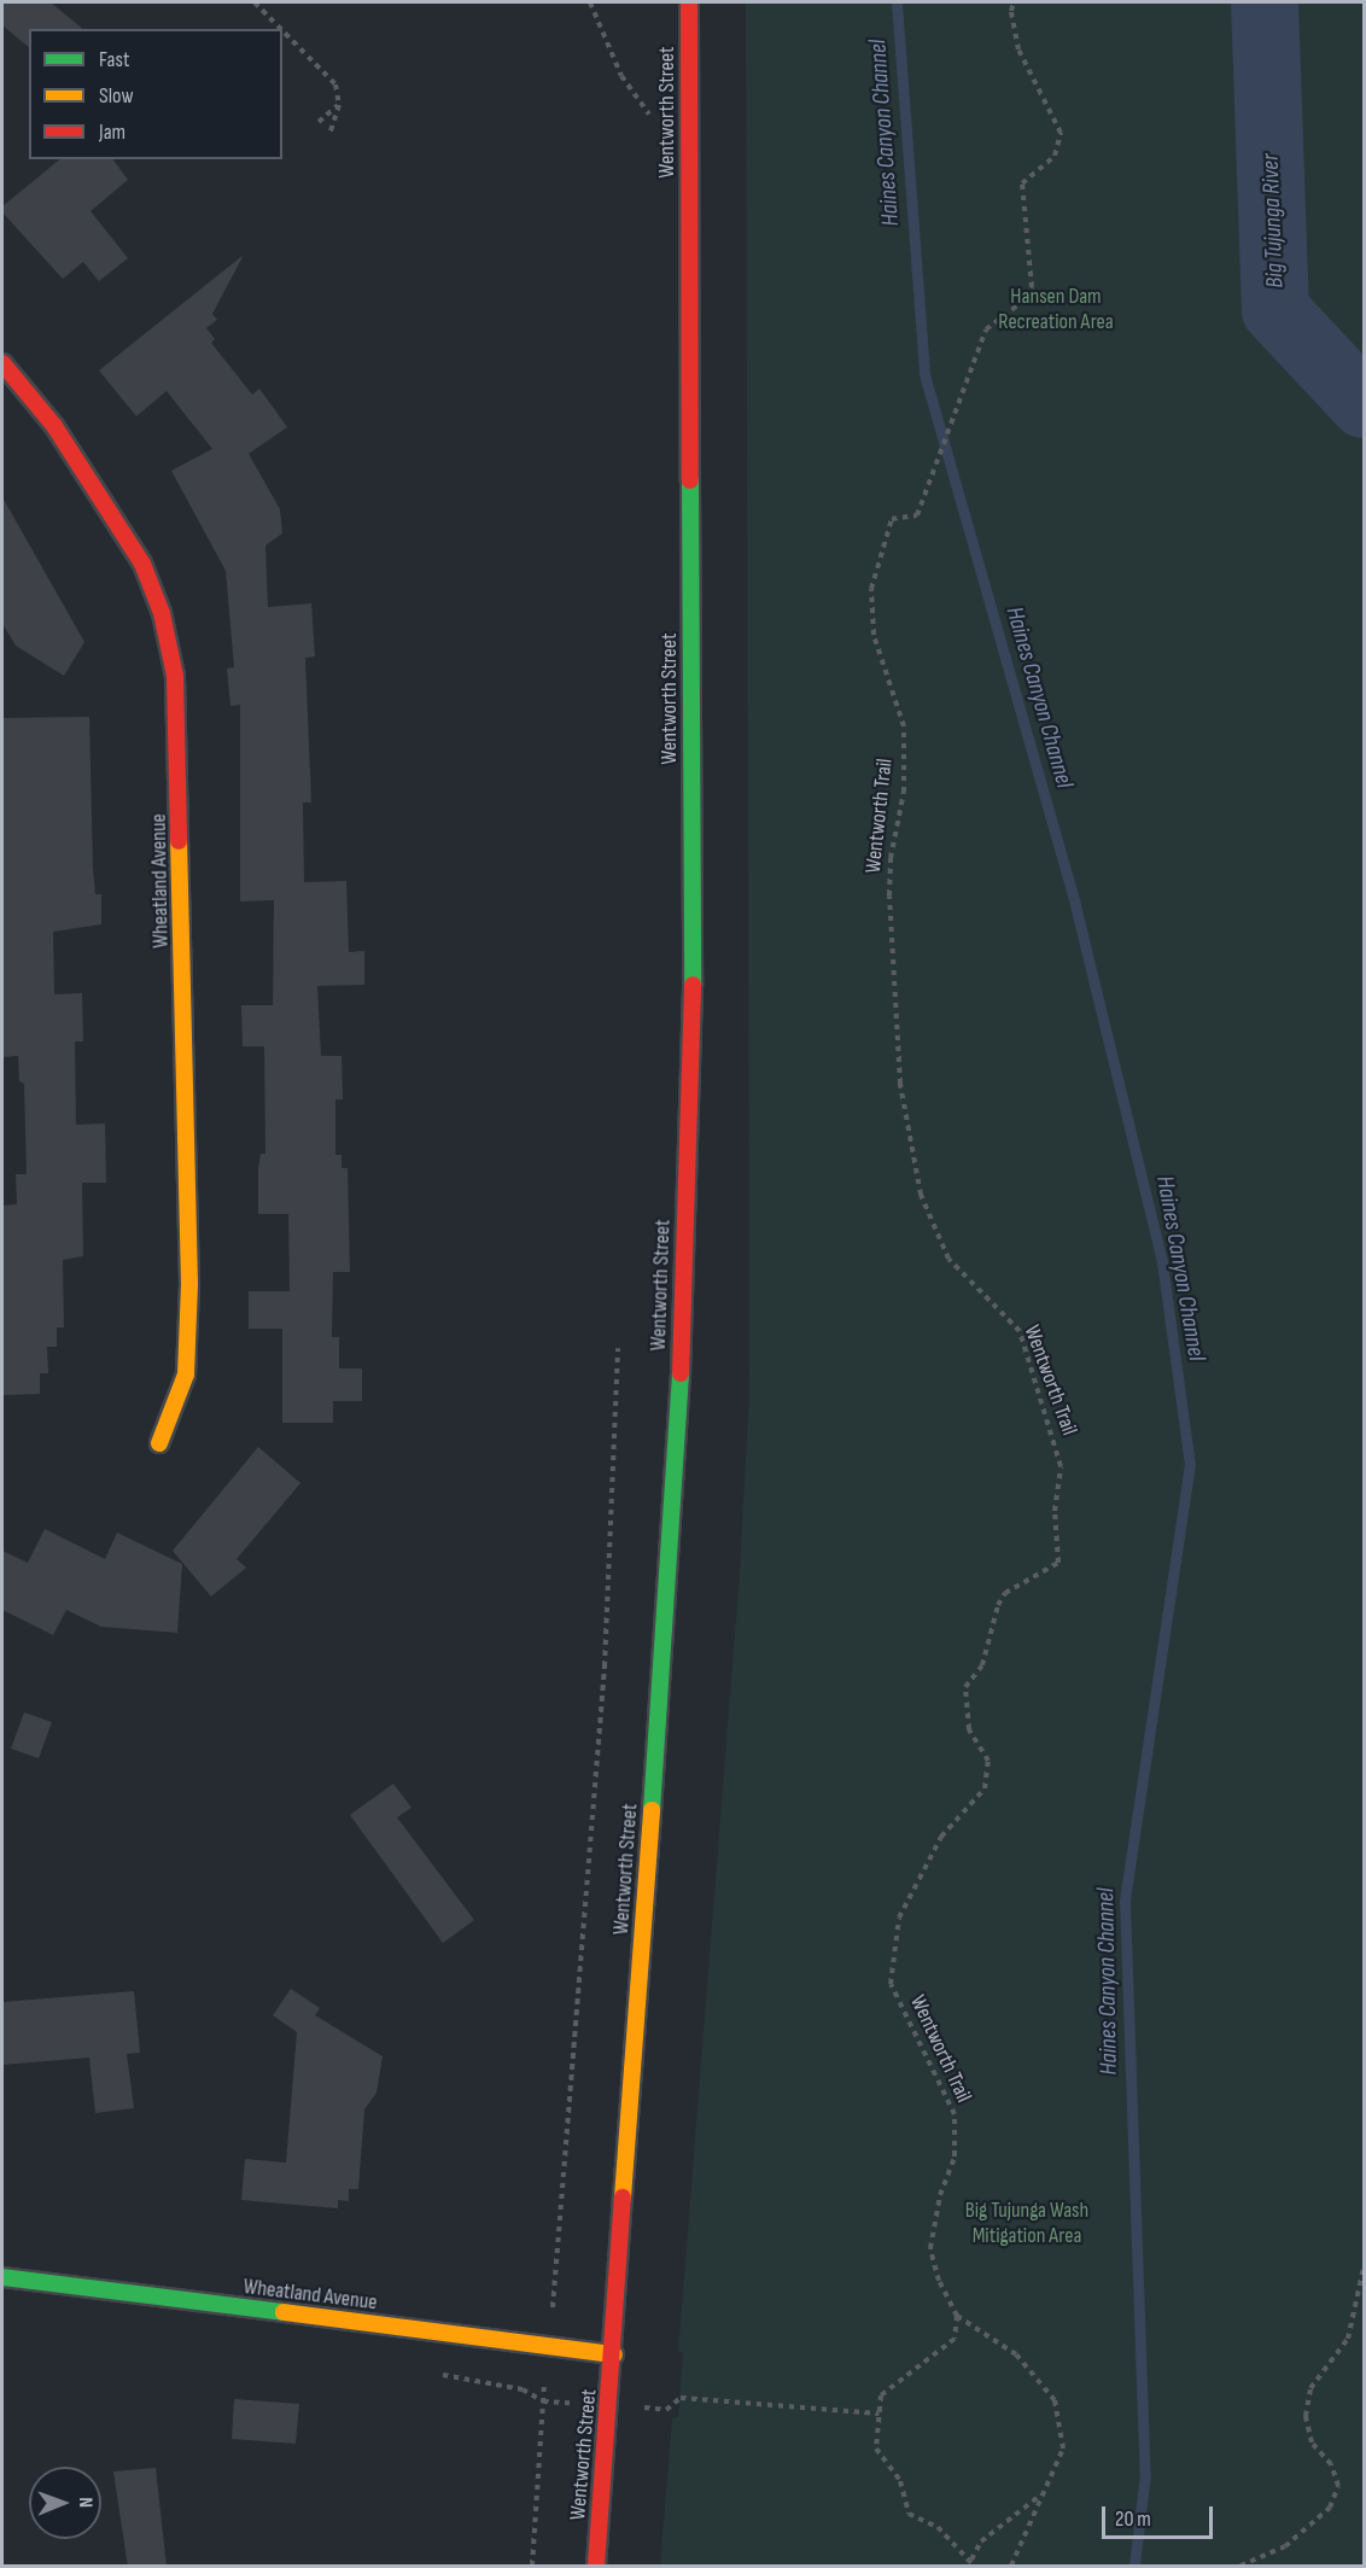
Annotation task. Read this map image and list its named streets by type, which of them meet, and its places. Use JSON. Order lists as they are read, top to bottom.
{
  "streets": {
    "main road": ["Wentworth Street", "Wheatland Avenue"],
    "path": ["Wentworth Trail"]
  },
  "crossings": [
    ["Wentworth Street", "Wheatland Avenue"]
  ],
  "water": ["Haines Canyon Channel", "Big Tujunga River"],
  "parks": ["Hansen Dam Recreation Area", "Big Tujunga Wash Mitigation Area"],
  "legend": ["Fast", "Slow", "Jam"],
  "scale_bar": "20 m",
  "north": "right"
}
